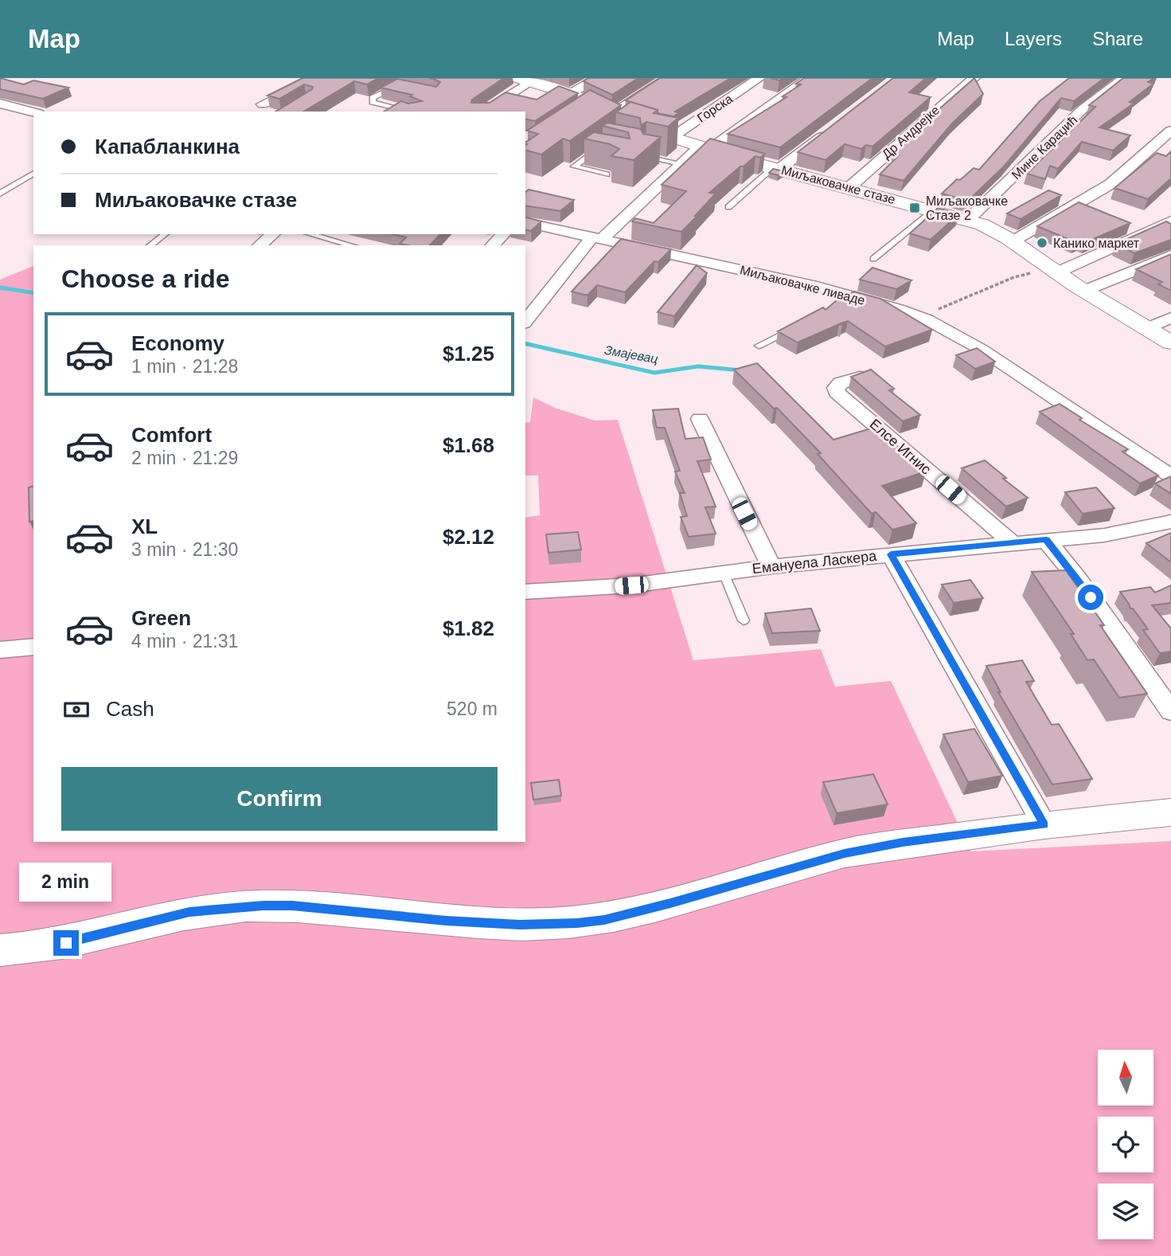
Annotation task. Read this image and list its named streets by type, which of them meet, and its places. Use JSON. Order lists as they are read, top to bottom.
{
  "streets": {
    "street": [
      "Горска",
      "Др Андрејке",
      "Мине Караџић",
      "Миљаковачке стазе",
      "Миљаковачке ливаде",
      "Елсе Игнис",
      "Емануела Ласкера"
    ]
  },
  "crossings": [
    ["Горска", "Миљаковачке стазе"],
    ["Др Андрејке", "Миљаковачке стазе"],
    ["Мине Караџић", "Миљаковачке стазе"],
    ["Елсе Игнис", "Емануела Ласкера"]
  ],
  "water": ["Змајевац"],
  "places": {
    "transit": ["Миљаковачке Стазе 2"],
    "other": ["Канико маркет"]
  },
  "north": "top",
  "page": {
    "header": "Map",
    "nav": ["Map", "Layers", "Share"],
    "banner": ["Капабланкина", "Миљаковачке стазе"],
    "heading": "Choose a ride",
    "list": [
      {
        "name": "Economy",
        "note": "1 min · 21:28",
        "value": "$1.25"
      },
      {
        "name": "Comfort",
        "note": "2 min · 21:29",
        "value": "$1.68"
      },
      {
        "name": "XL",
        "note": "3 min · 21:30",
        "value": "$2.12"
      },
      {
        "name": "Green",
        "note": "4 min · 21:31",
        "value": "$1.82"
      }
    ],
    "pay": ["Cash", "520 m"],
    "buttons": "Confirm",
    "bubble": "2 min"
  }
}
